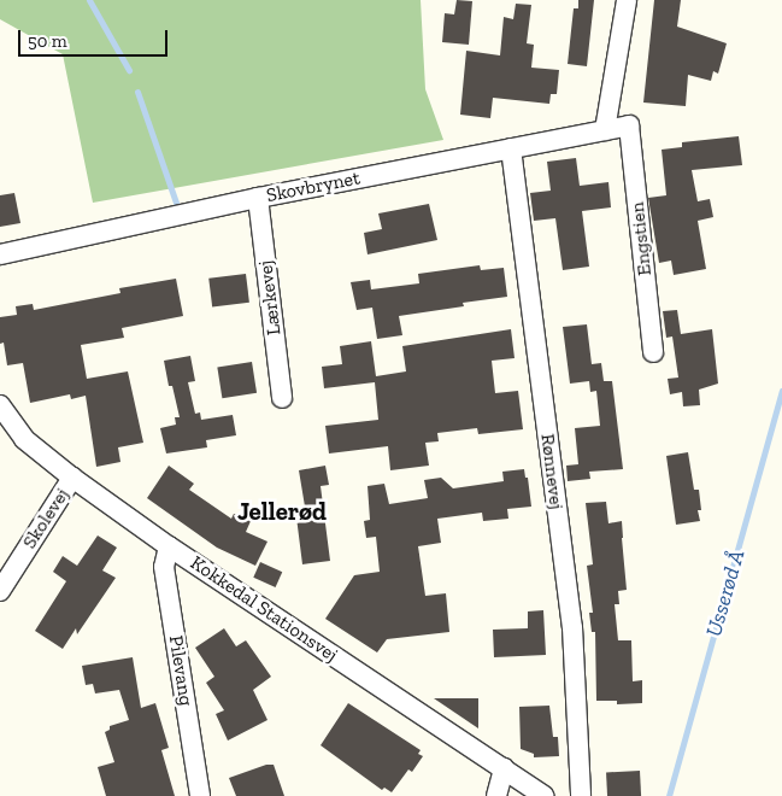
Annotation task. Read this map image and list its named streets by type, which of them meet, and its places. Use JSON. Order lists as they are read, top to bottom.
{
  "streets": {
    "street": [
      "Skovbrynet",
      "Engstien",
      "Lærkevej",
      "Rønnevej",
      "Skolevej",
      "Kokkedal Stationsvej",
      "Pilevang"
    ]
  },
  "crossings": [
    ["Skovbrynet", "Engstien"],
    ["Skovbrynet", "Lærkevej"],
    ["Skovbrynet", "Rønnevej"],
    ["Skolevej", "Kokkedal Stationsvej"],
    ["Kokkedal Stationsvej", "Pilevang"]
  ],
  "districts": ["Jellerød"],
  "water": ["Usserød Å"],
  "scale_bar": "50 m"
}
